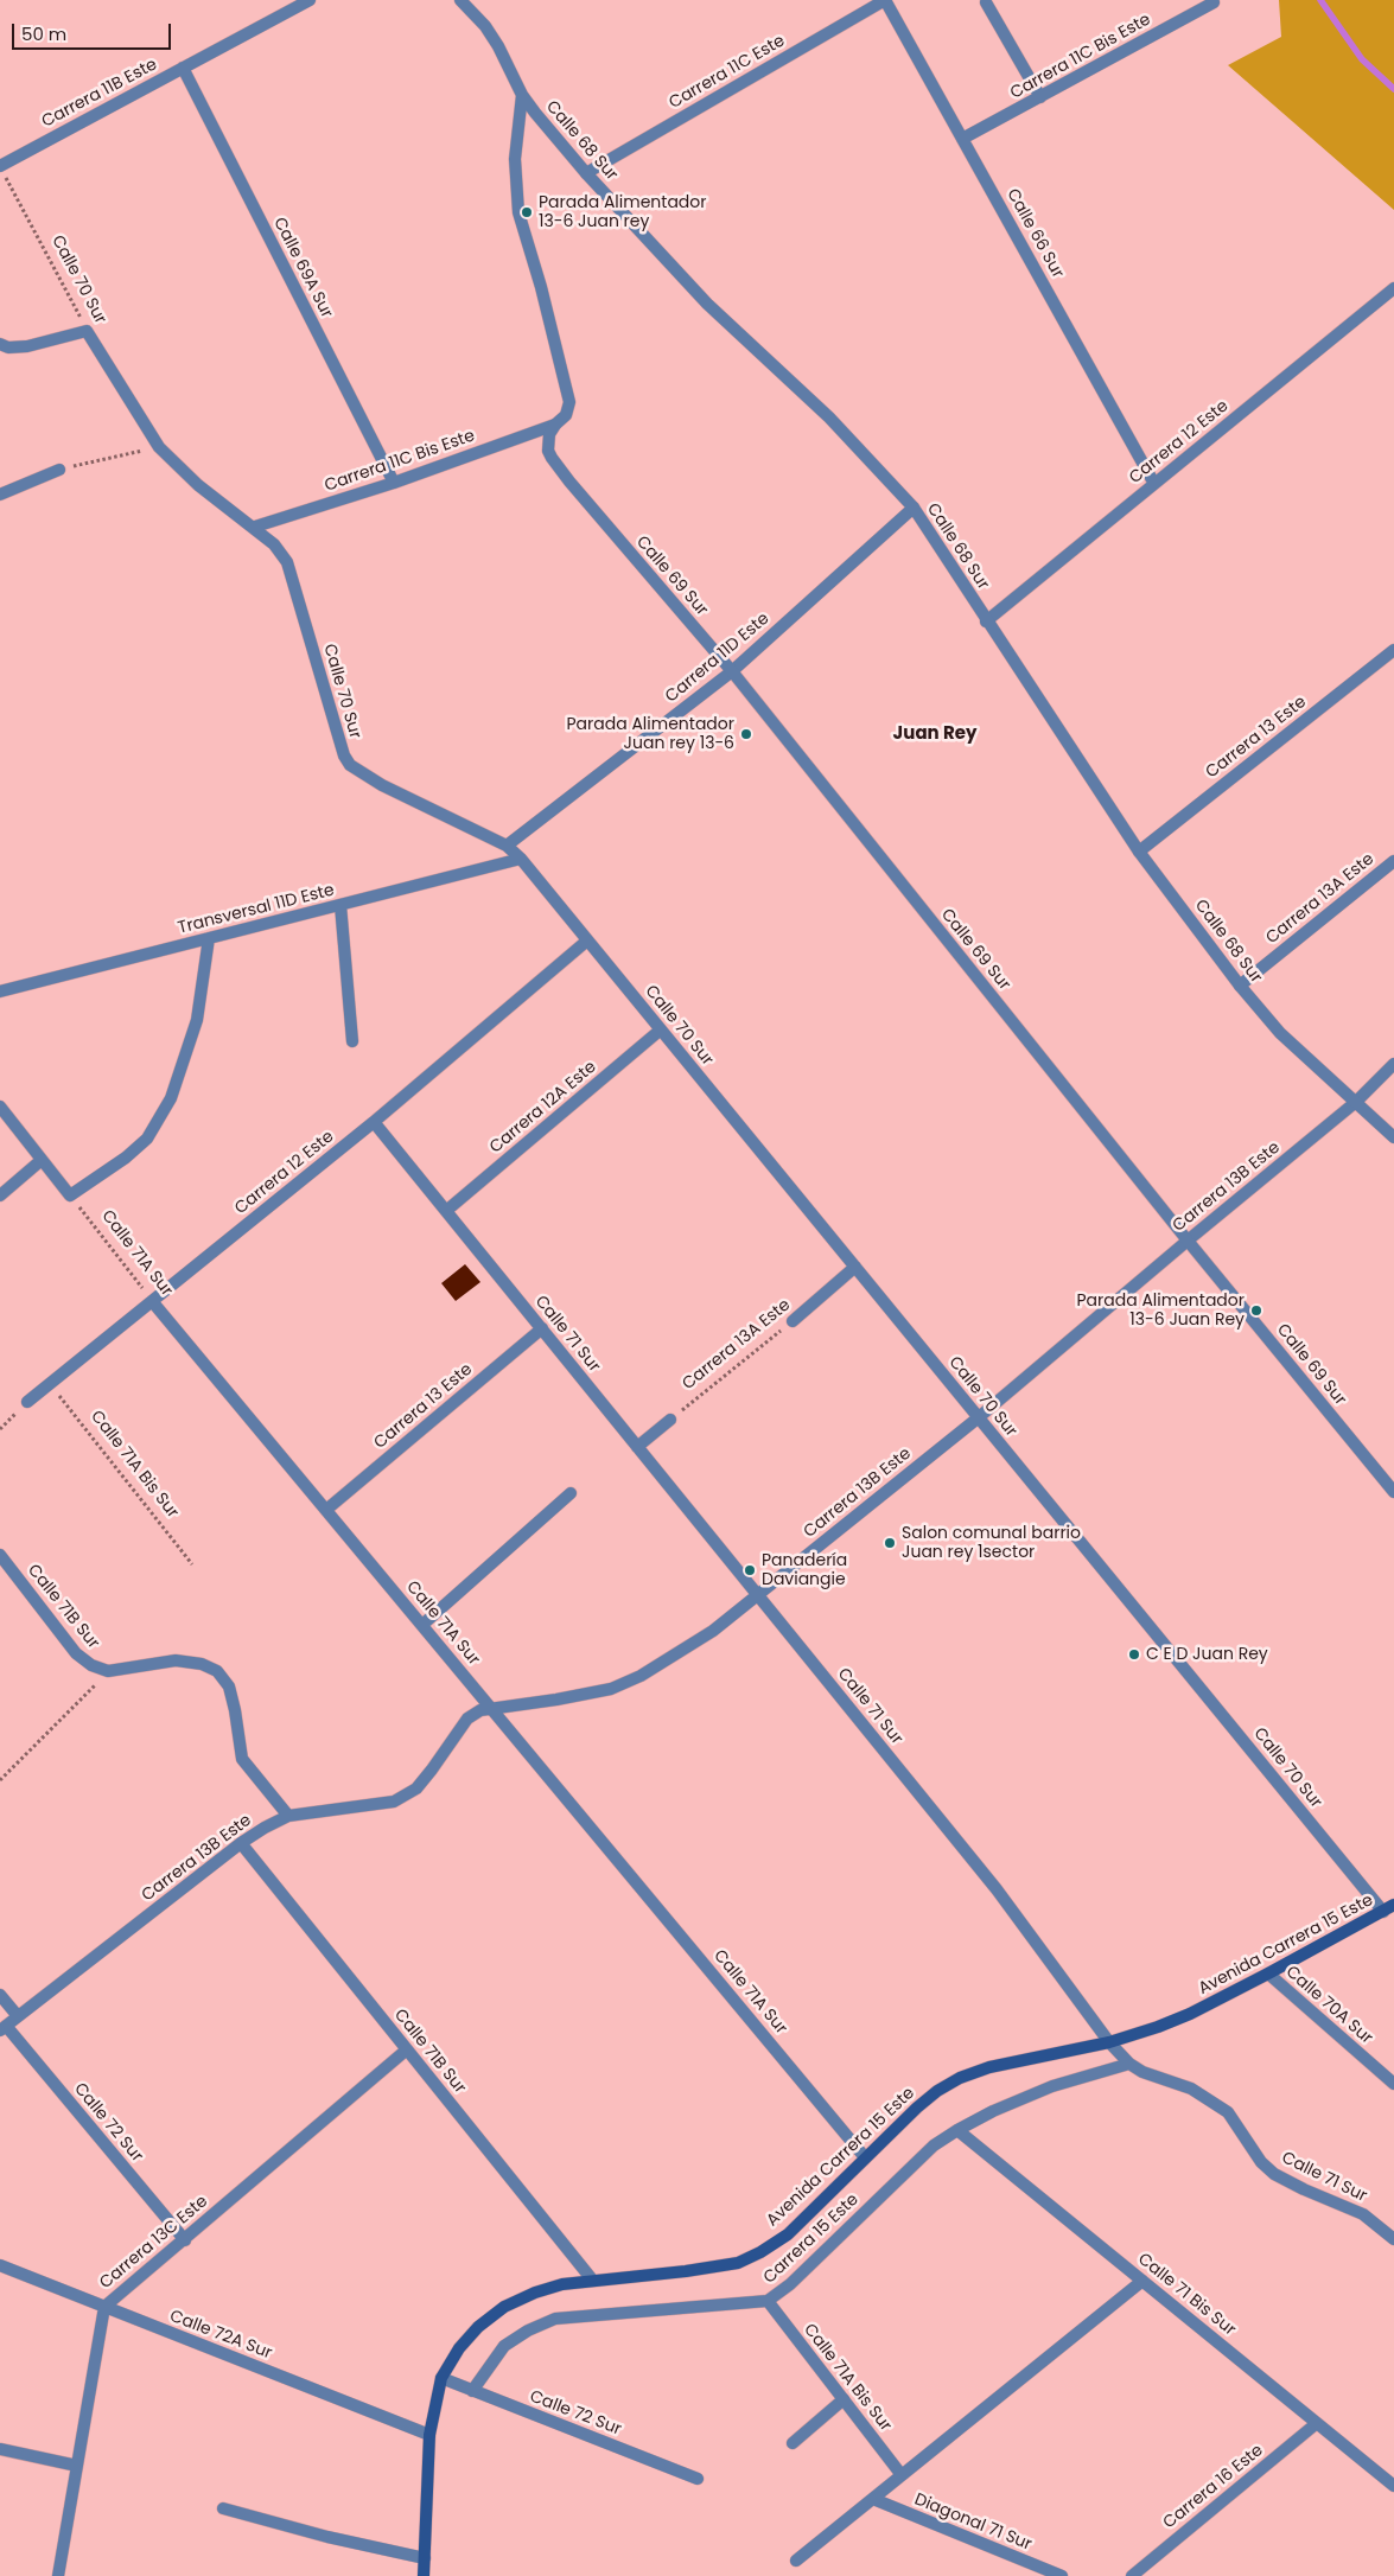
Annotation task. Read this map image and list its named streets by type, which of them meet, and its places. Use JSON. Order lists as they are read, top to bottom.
{
  "streets": {
    "main road": ["Avenida Carrera 15 Este"],
    "street": [
      "Carrera 11C Bis Este",
      "Carrera 11C Este",
      "Carrera 11B Este",
      "Calle 68 Sur",
      "Calle 66 Sur",
      "Calle 69A Sur",
      "Calle 70 Sur",
      "Carrera 12 Este",
      "Calle 69 Sur",
      "Carrera 11D Este",
      "Carrera 13 Este",
      "Carrera 13A Este",
      "Transversal 11D Este",
      "Carrera 12A Este",
      "Carrera 13B Este",
      "Calle 71A Sur",
      "Calle 71 Sur",
      "Calle 71A Bis Sur",
      "Calle 71B Sur",
      "Calle 70A Sur",
      "Calle 72 Sur",
      "Carrera 15 Este",
      "Carrera 13C Este",
      "Calle 71 Bis Sur",
      "Calle 72A Sur",
      "Carrera 16 Este",
      "Diagonal 71 Sur"
    ]
  },
  "crossings": [
    ["Carrera 11C Bis Este", "Calle 66 Sur"],
    ["Carrera 11C Bis Este", "Calle 69A Sur"],
    ["Carrera 11C Bis Este", "Calle 70 Sur"],
    ["Carrera 11C Bis Este", "Calle 69 Sur"],
    ["Carrera 11C Este", "Calle 68 Sur"],
    ["Carrera 11C Este", "Calle 66 Sur"],
    ["Carrera 11B Este", "Calle 69A Sur"],
    ["Carrera 11B Este", "Calle 70 Sur"],
    ["Calle 68 Sur", "Carrera 12 Este"],
    ["Calle 68 Sur", "Calle 69 Sur"],
    ["Calle 68 Sur", "Carrera 11D Este"],
    ["Calle 68 Sur", "Carrera 13 Este"],
    ["Calle 68 Sur", "Carrera 13A Este"],
    ["Calle 68 Sur", "Carrera 13B Este"],
    ["Calle 66 Sur", "Carrera 12 Este"],
    ["Calle 70 Sur", "Carrera 12 Este"],
    ["Calle 70 Sur", "Carrera 11D Este"],
    ["Calle 70 Sur", "Carrera 13A Este"],
    ["Calle 70 Sur", "Transversal 11D Este"],
    ["Calle 70 Sur", "Carrera 12A Este"],
    ["Calle 70 Sur", "Carrera 13B Este"],
    ["Calle 70 Sur", "Avenida Carrera 15 Este"],
    ["Carrera 12 Este", "Calle 71A Sur"],
    ["Carrera 12 Este", "Calle 71 Sur"],
    ["Carrera 12 Este", "Calle 71A Bis Sur"],
    ["Calle 69 Sur", "Carrera 11D Este"],
    ["Calle 69 Sur", "Carrera 13B Este"],
    ["Carrera 13 Este", "Calle 71A Sur"],
    ["Carrera 13 Este", "Calle 71 Sur"],
    ["Carrera 12A Este", "Calle 71 Sur"],
    ["Carrera 13B Este", "Calle 71A Sur"],
    ["Carrera 13B Este", "Calle 71 Sur"],
    ["Carrera 13B Este", "Calle 71B Sur"],
    ["Carrera 13B Este", "Calle 72 Sur"],
    ["Calle 71A Sur", "Avenida Carrera 15 Este"],
    ["Calle 71 Sur", "Avenida Carrera 15 Este"],
    ["Calle 71 Sur", "Carrera 15 Este"],
    ["Calle 71A Bis Sur", "Carrera 15 Este"],
    ["Calle 71B Sur", "Avenida Carrera 15 Este"],
    ["Calle 71B Sur", "Carrera 13C Este"],
    ["Avenida Carrera 15 Este", "Calle 70A Sur"],
    ["Avenida Carrera 15 Este", "Calle 72 Sur"],
    ["Avenida Carrera 15 Este", "Calle 72A Sur"],
    ["Calle 72 Sur", "Carrera 15 Este"],
    ["Calle 72 Sur", "Carrera 13C Este"],
    ["Carrera 15 Este", "Calle 71 Bis Sur"],
    ["Carrera 13C Este", "Calle 72A Sur"],
    ["Calle 71 Bis Sur", "Carrera 16 Este"]
  ],
  "districts": ["Juan Rey"],
  "places": [
    "Parada Alimentador 13-6 Juan rey",
    "Parada Alimentador Juan rey 13-6",
    "Parada Alimentador 13-6 Juan Rey",
    "Salon comunal barrio Juan rey 1sector",
    "Panadería Daviangie",
    "C E D Juan Rey"
  ],
  "scale_bar": "50 m"
}
